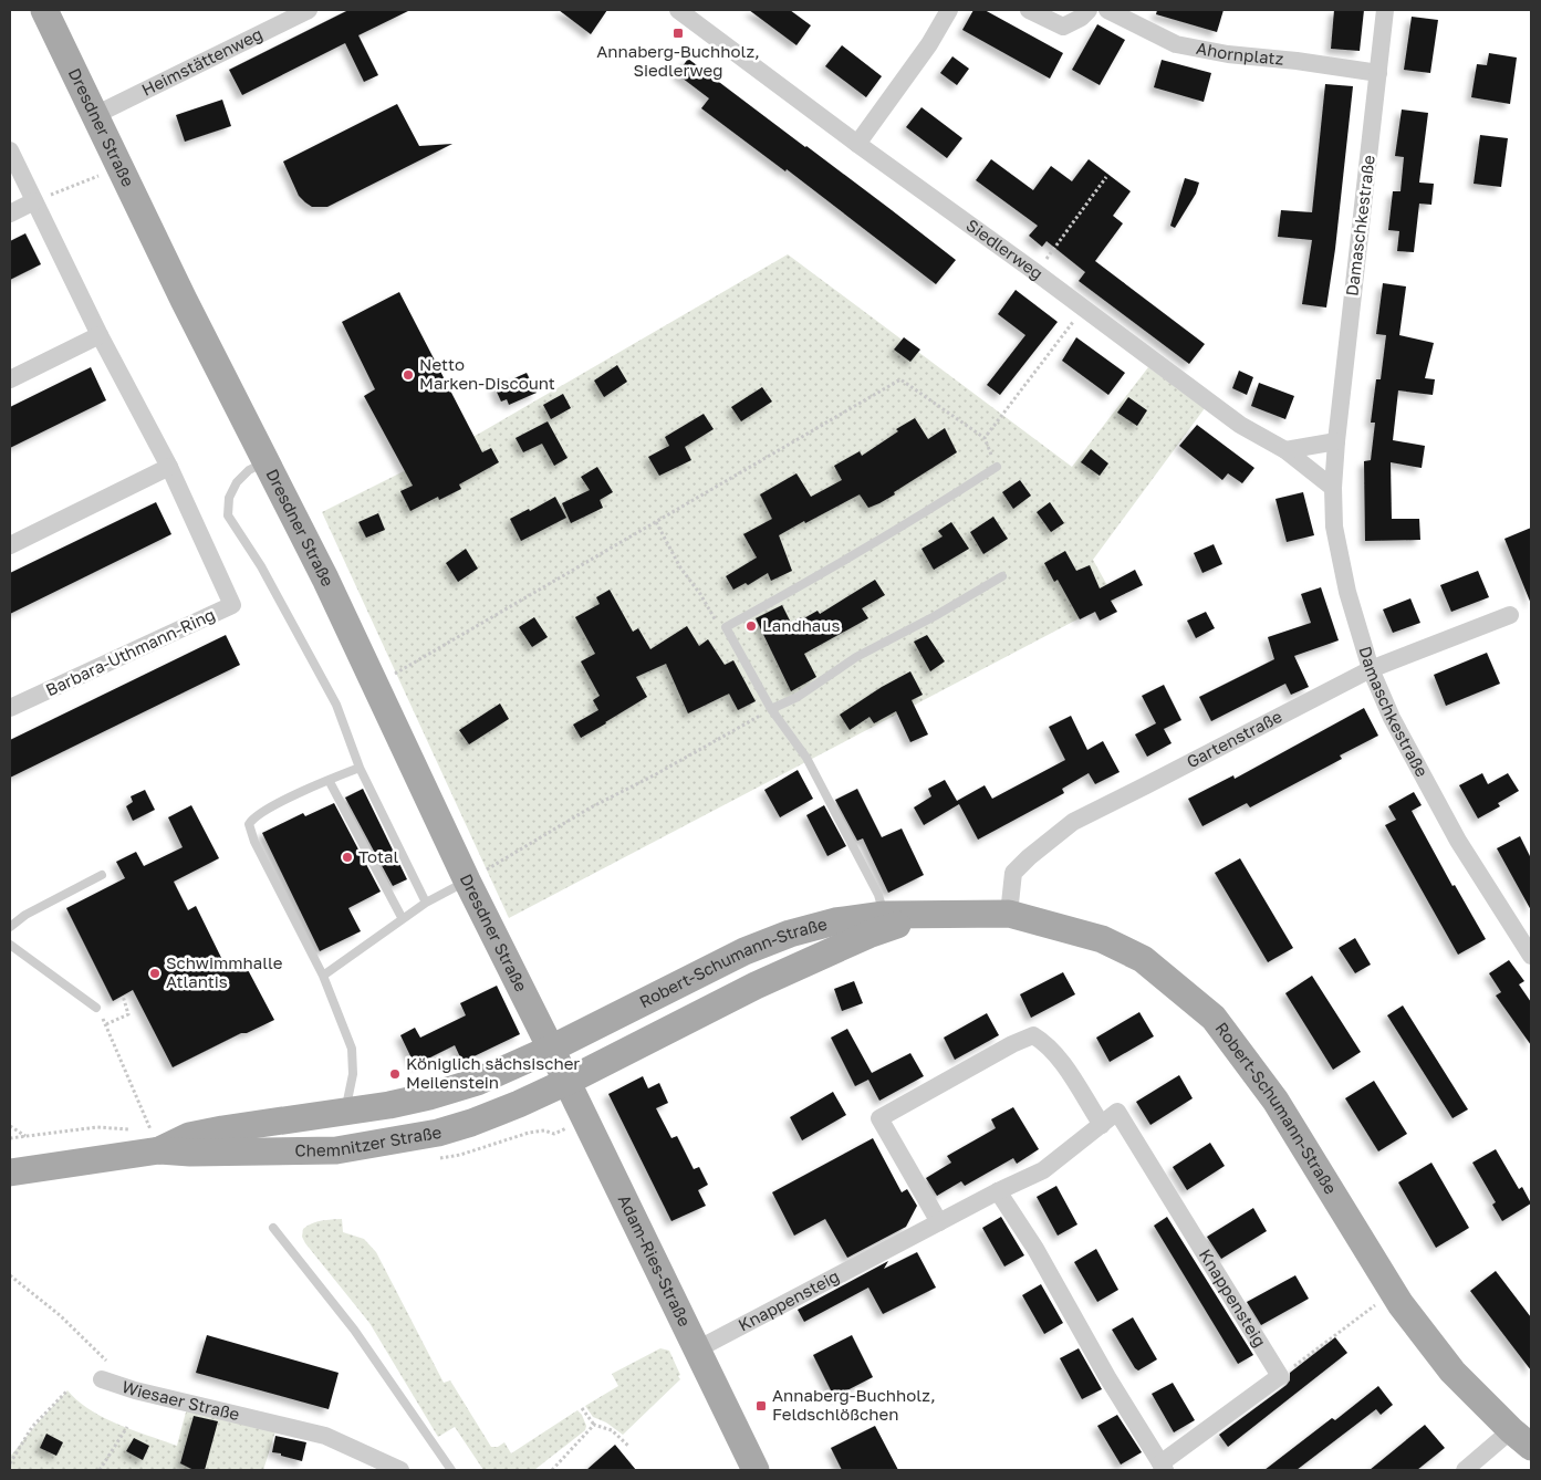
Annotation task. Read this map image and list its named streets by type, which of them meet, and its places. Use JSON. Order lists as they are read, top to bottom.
{
  "streets": {
    "main road": [
      "Dresdner Straße",
      "Robert-Schumann-Straße",
      "Chemnitzer Straße",
      "Adam-Ries-Straße"
    ],
    "street": [
      "Ahornplatz",
      "Heimstättenweg",
      "Damaschkestraße",
      "Siedlerweg",
      "Barbara-Uthmann-Ring",
      "Gartenstraße",
      "Knappensteig",
      "Wiesaer Straße"
    ]
  },
  "crossings": [
    ["Ahornplatz", "Damaschkestraße"],
    ["Heimstättenweg", "Dresdner Straße"],
    ["Dresdner Straße", "Robert-Schumann-Straße"],
    ["Dresdner Straße", "Chemnitzer Straße"],
    ["Dresdner Straße", "Adam-Ries-Straße"],
    ["Damaschkestraße", "Siedlerweg"],
    ["Damaschkestraße", "Gartenstraße"],
    ["Gartenstraße", "Robert-Schumann-Straße"],
    ["Robert-Schumann-Straße", "Chemnitzer Straße"],
    ["Robert-Schumann-Straße", "Adam-Ries-Straße"],
    ["Chemnitzer Straße", "Adam-Ries-Straße"],
    ["Adam-Ries-Straße", "Knappensteig"]
  ],
  "places": {
    "transit": ["Annaberg-Buchholz, Siedlerweg", "Annaberg-Buchholz, Feldschlößchen"],
    "other": [
      "Netto Marken-Discount",
      "Landhaus",
      "Total",
      "Schwimmhalle Atlantis",
      "Königlich sächsischer Meilenstein"
    ]
  }
}
